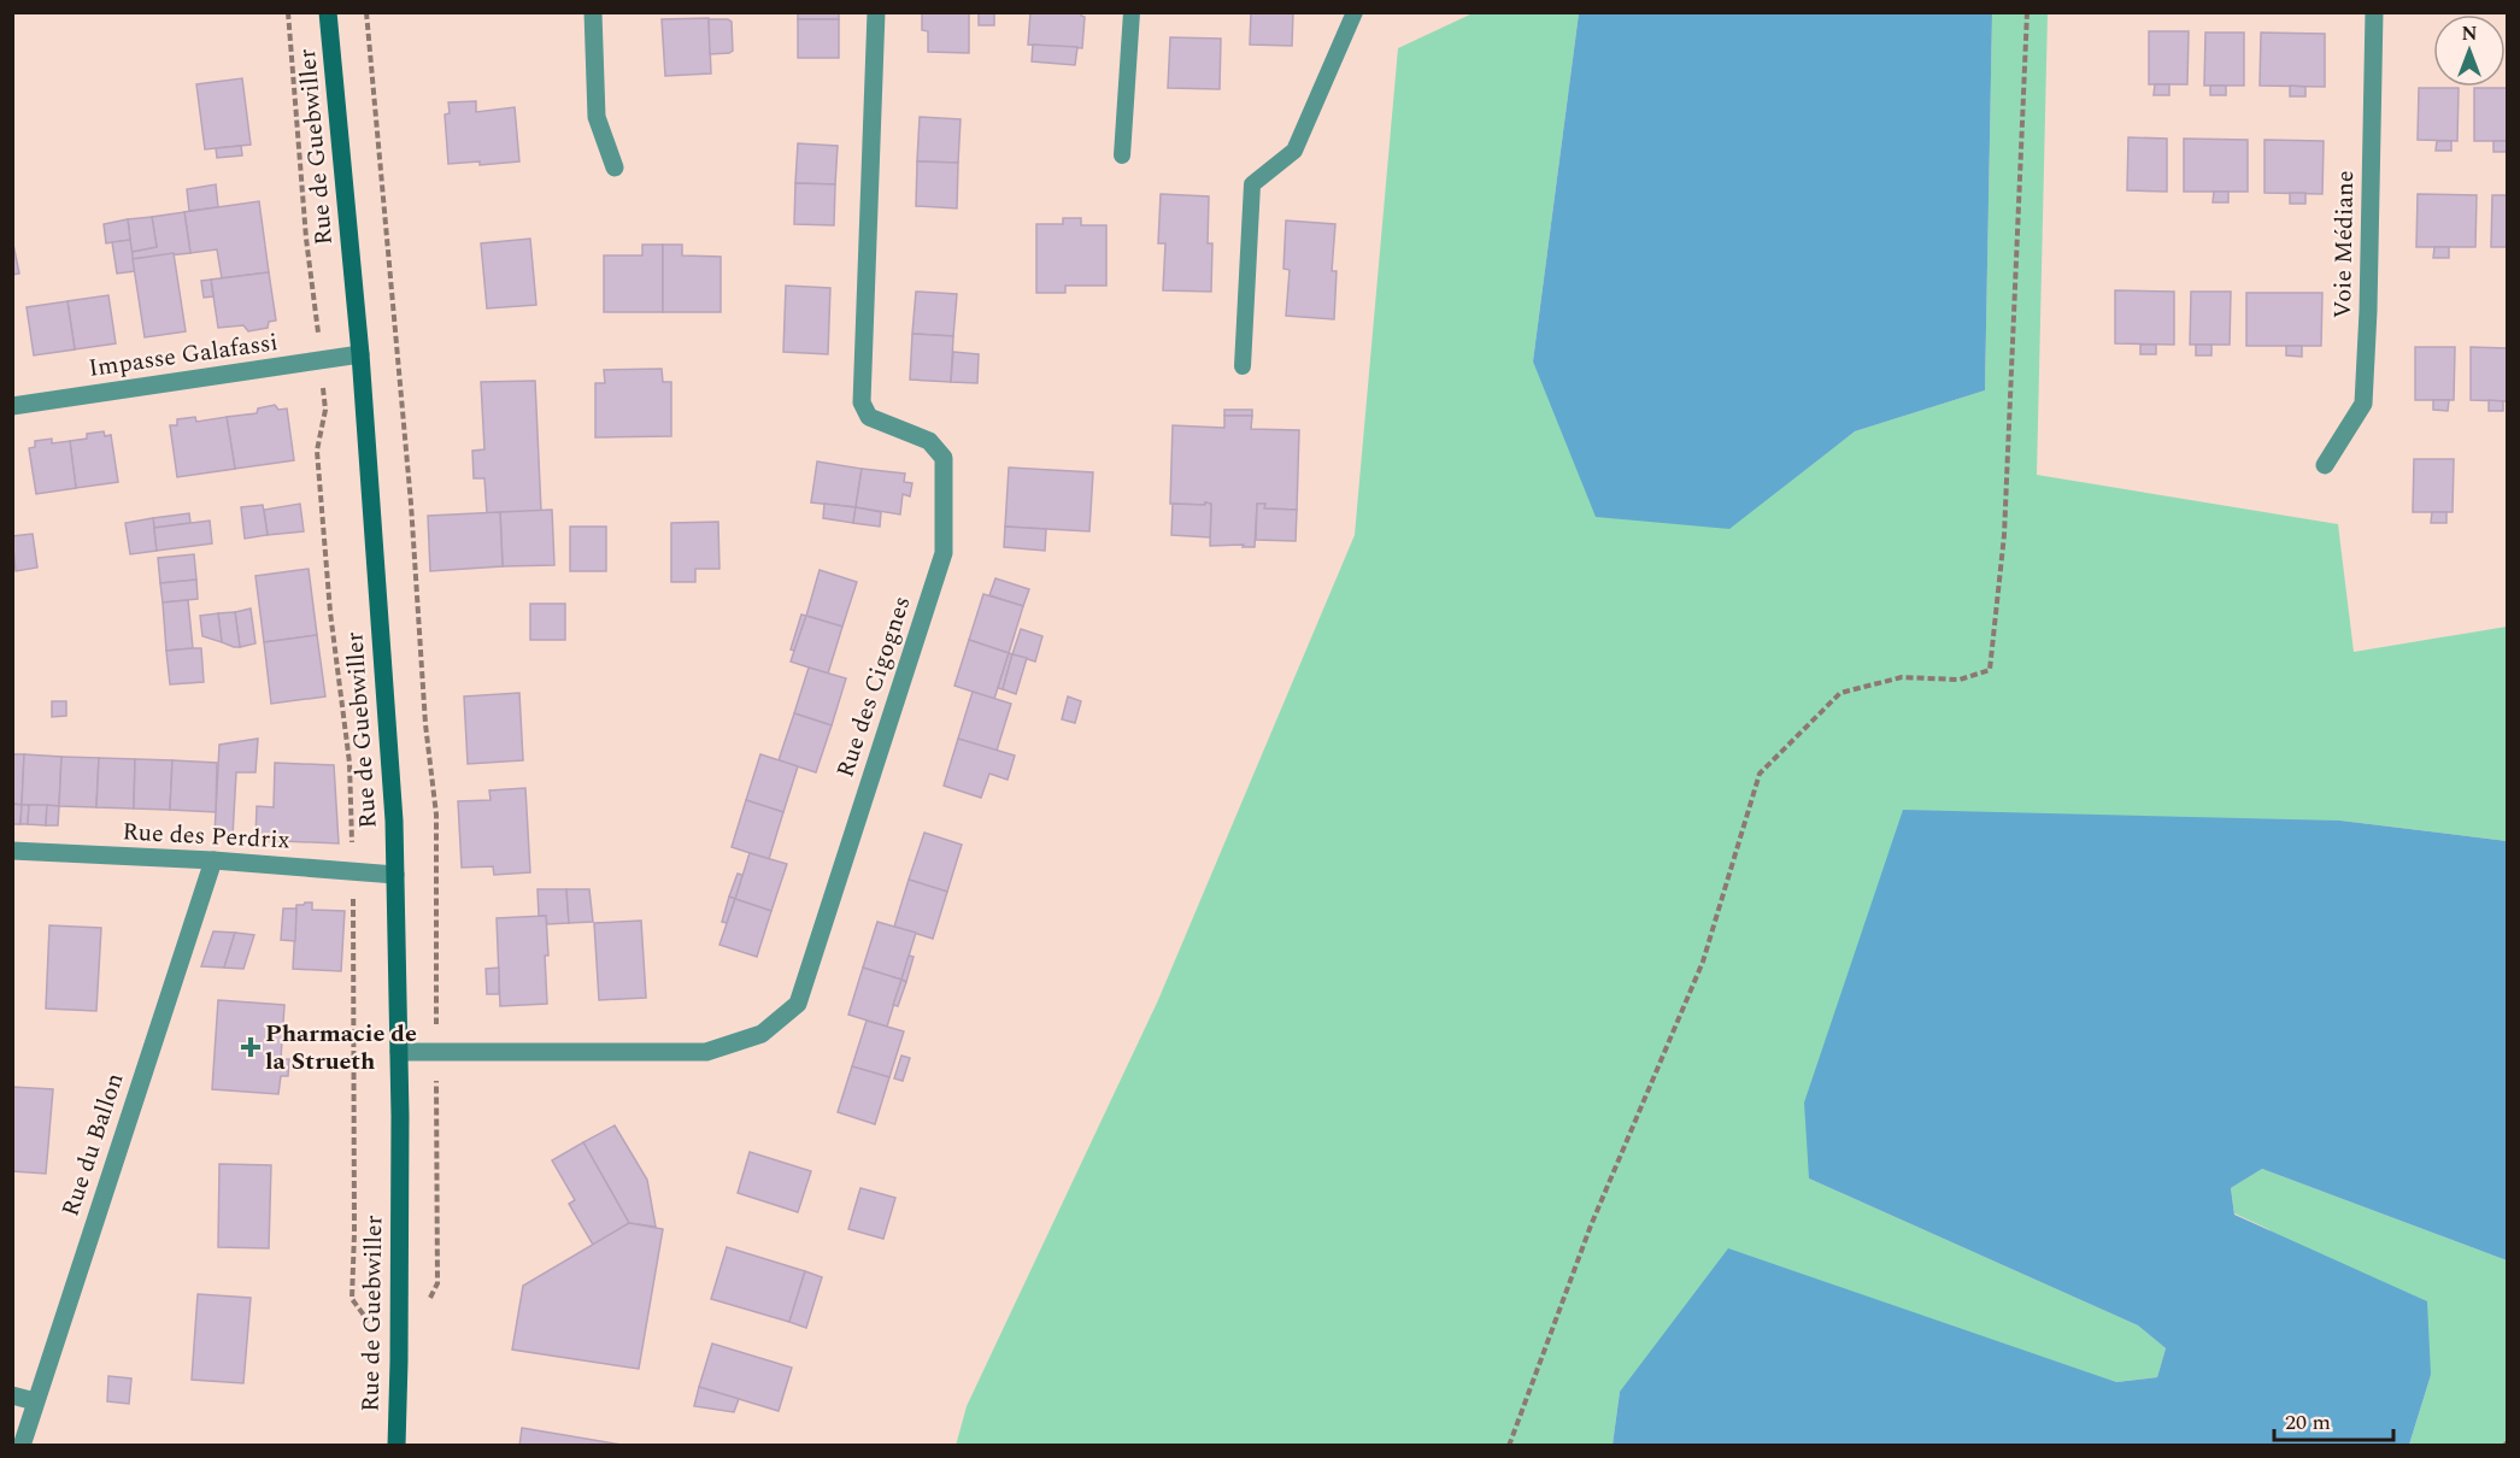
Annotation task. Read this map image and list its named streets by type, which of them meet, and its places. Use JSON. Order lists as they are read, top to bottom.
{
  "streets": {
    "main road": ["Rue de Guebwiller"],
    "street": [
      "Voie Médiane",
      "Impasse Galafassi",
      "Rue des Cigognes",
      "Rue des Perdrix",
      "Rue du Ballon"
    ]
  },
  "crossings": [
    ["Rue de Guebwiller", "Impasse Galafassi"],
    ["Rue de Guebwiller", "Rue des Cigognes"],
    ["Rue de Guebwiller", "Rue des Perdrix"],
    ["Rue des Perdrix", "Rue du Ballon"]
  ],
  "places": {
    "health": ["Pharmacie de la Strueth"]
  },
  "scale_bar": "20 m",
  "north": "top"
}
